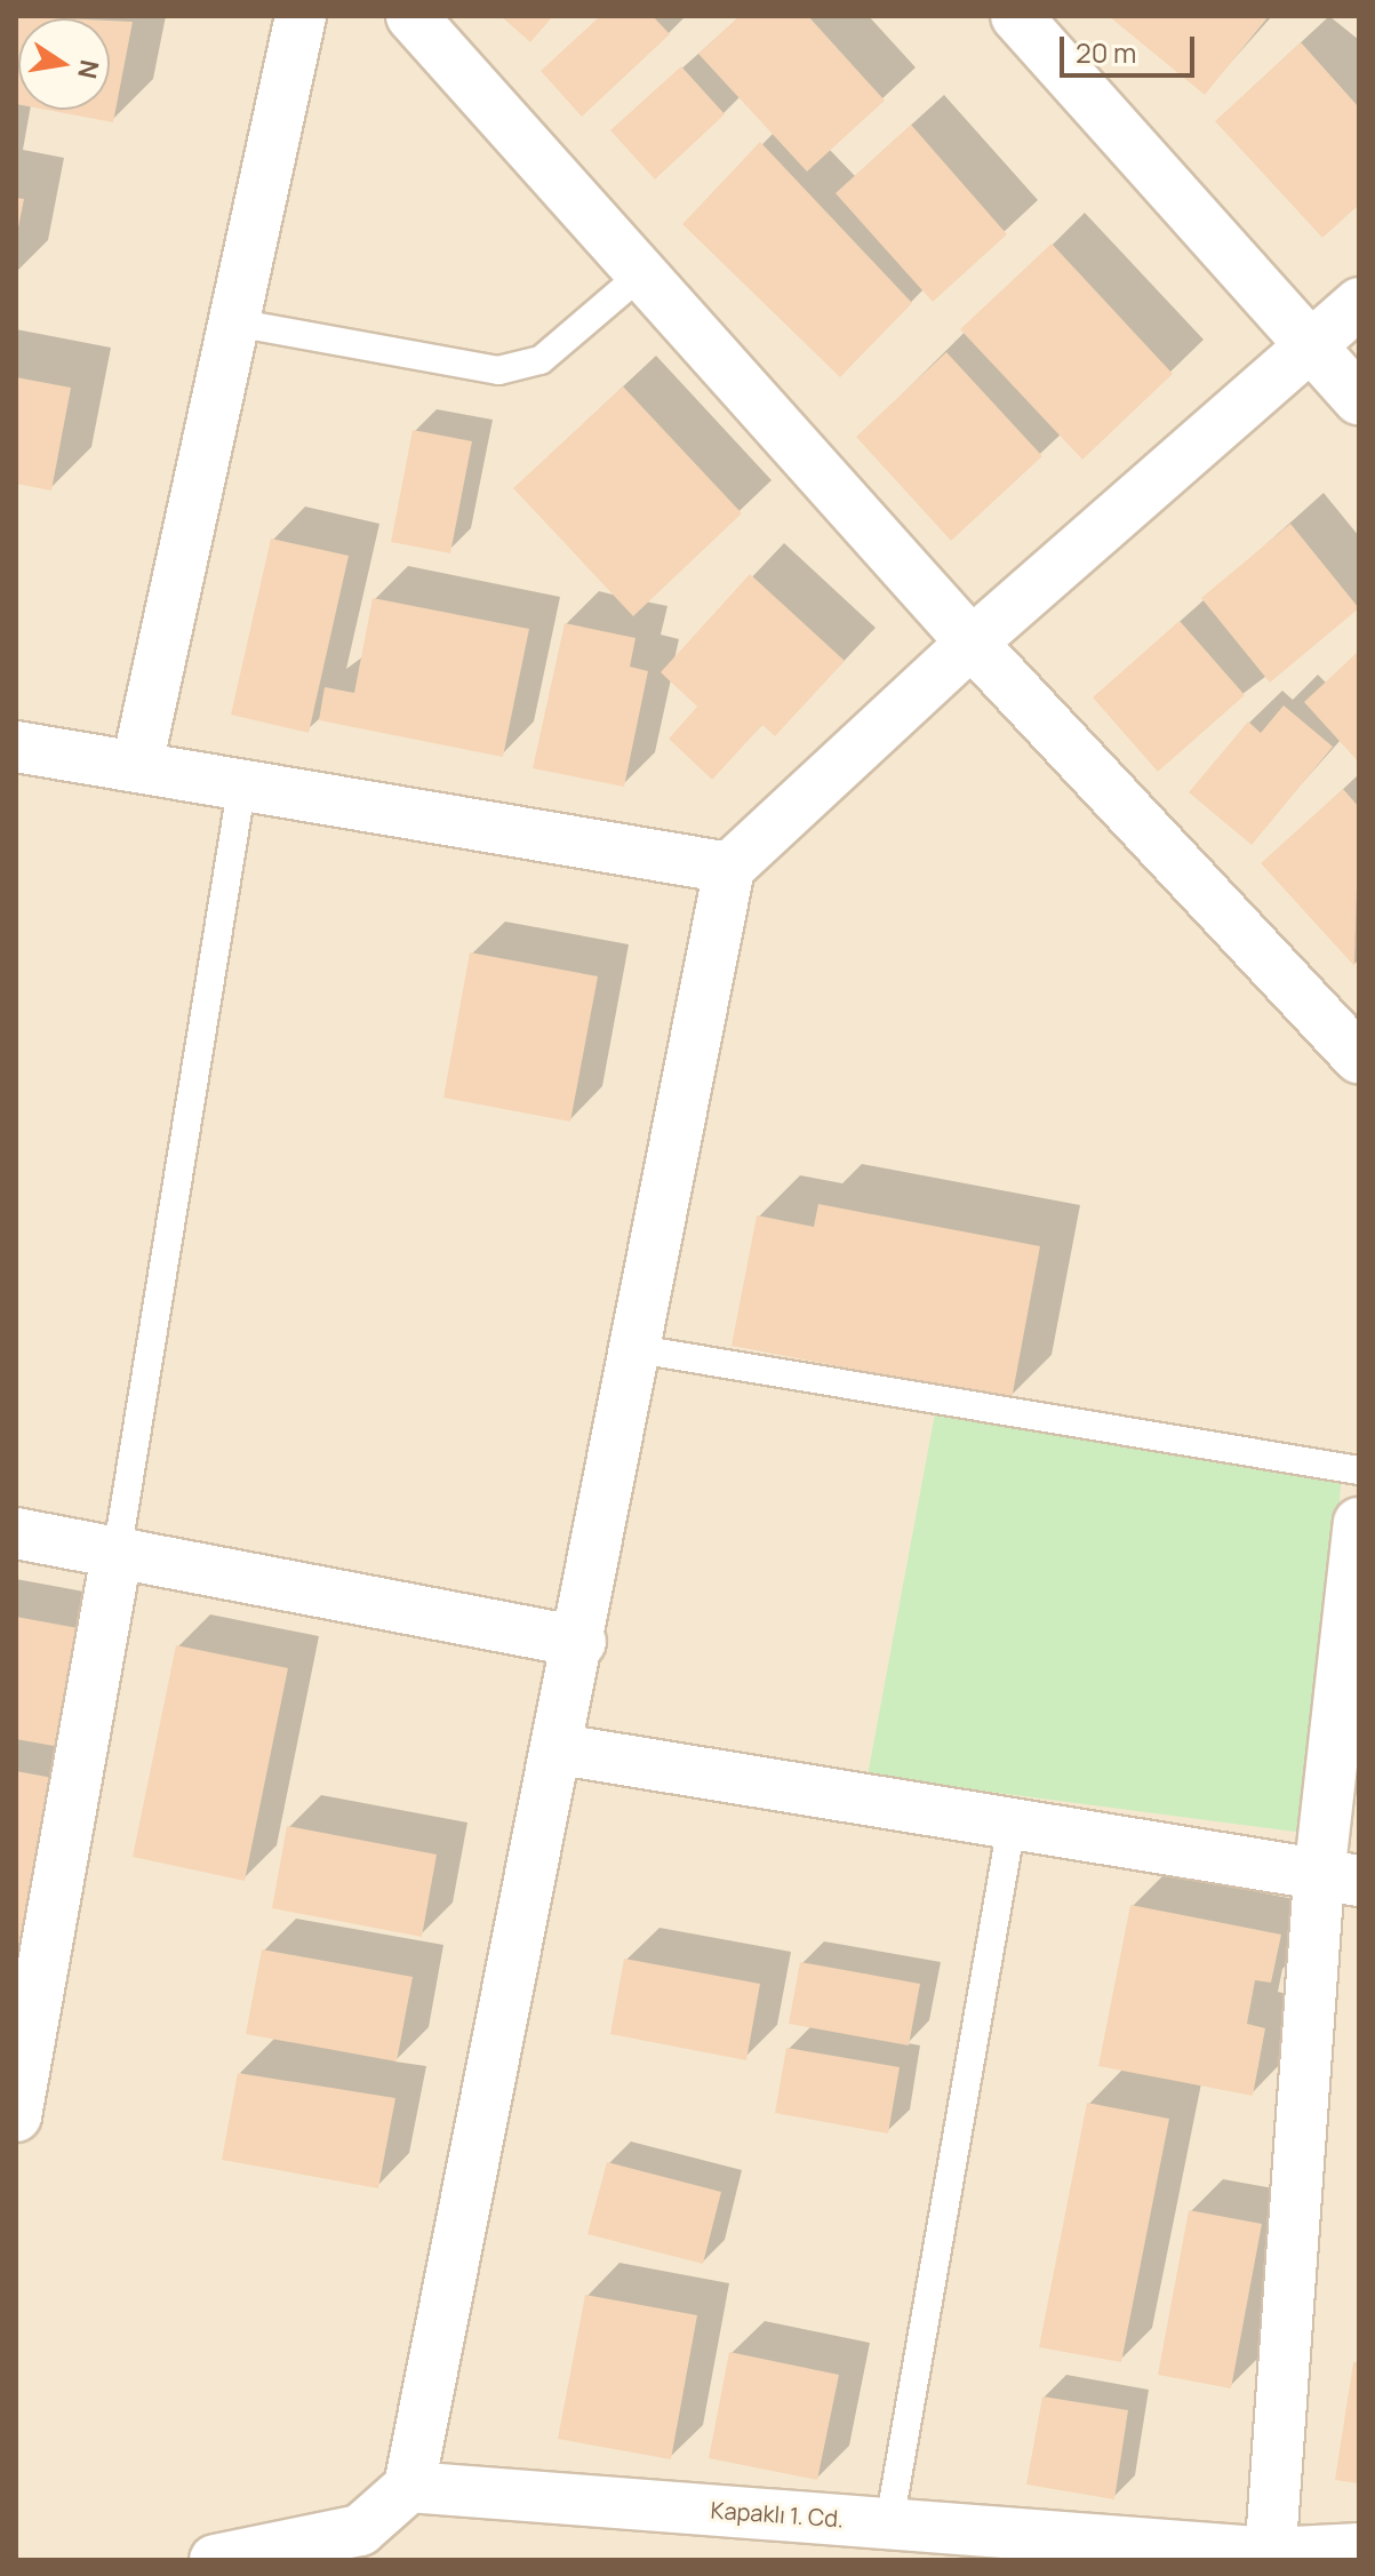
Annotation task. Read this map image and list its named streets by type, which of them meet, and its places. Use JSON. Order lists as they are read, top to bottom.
{
  "streets": {
    "street": ["Kapaklı 1. Cd."]
  },
  "scale_bar": "20 m",
  "north": "right"
}
